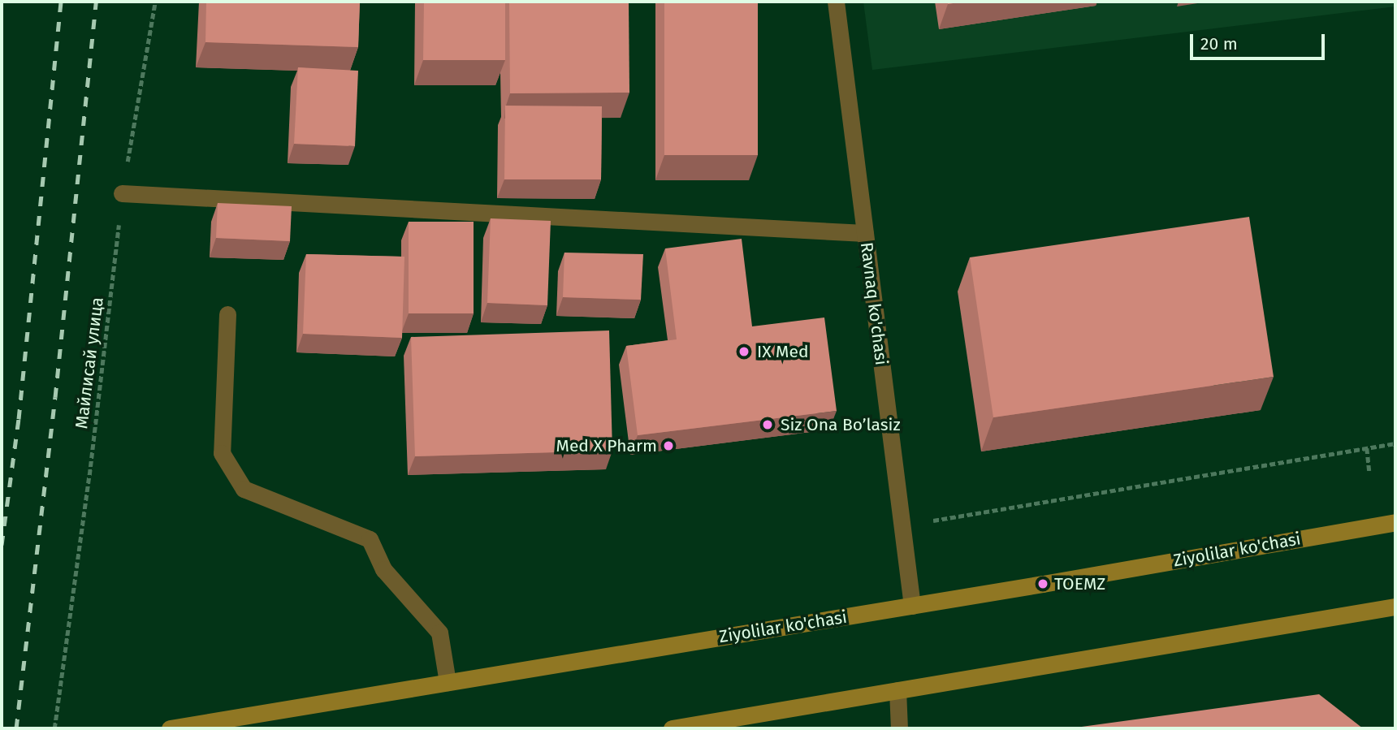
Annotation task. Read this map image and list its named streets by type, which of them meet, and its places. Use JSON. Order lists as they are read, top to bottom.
{
  "streets": {
    "main road": ["Ziyolilar ko'chasi"],
    "street": ["Ravnaq ko'chasi"],
    "path": ["Майлисай улица"]
  },
  "crossings": [
    ["Ravnaq ko'chasi", "Ziyolilar ko'chasi"]
  ],
  "places": [
    "IX Med",
    "Siz Ona Bo’lasiz",
    "Med X Pharm",
    "TOEMZ"
  ],
  "scale_bar": "20 m"
}
